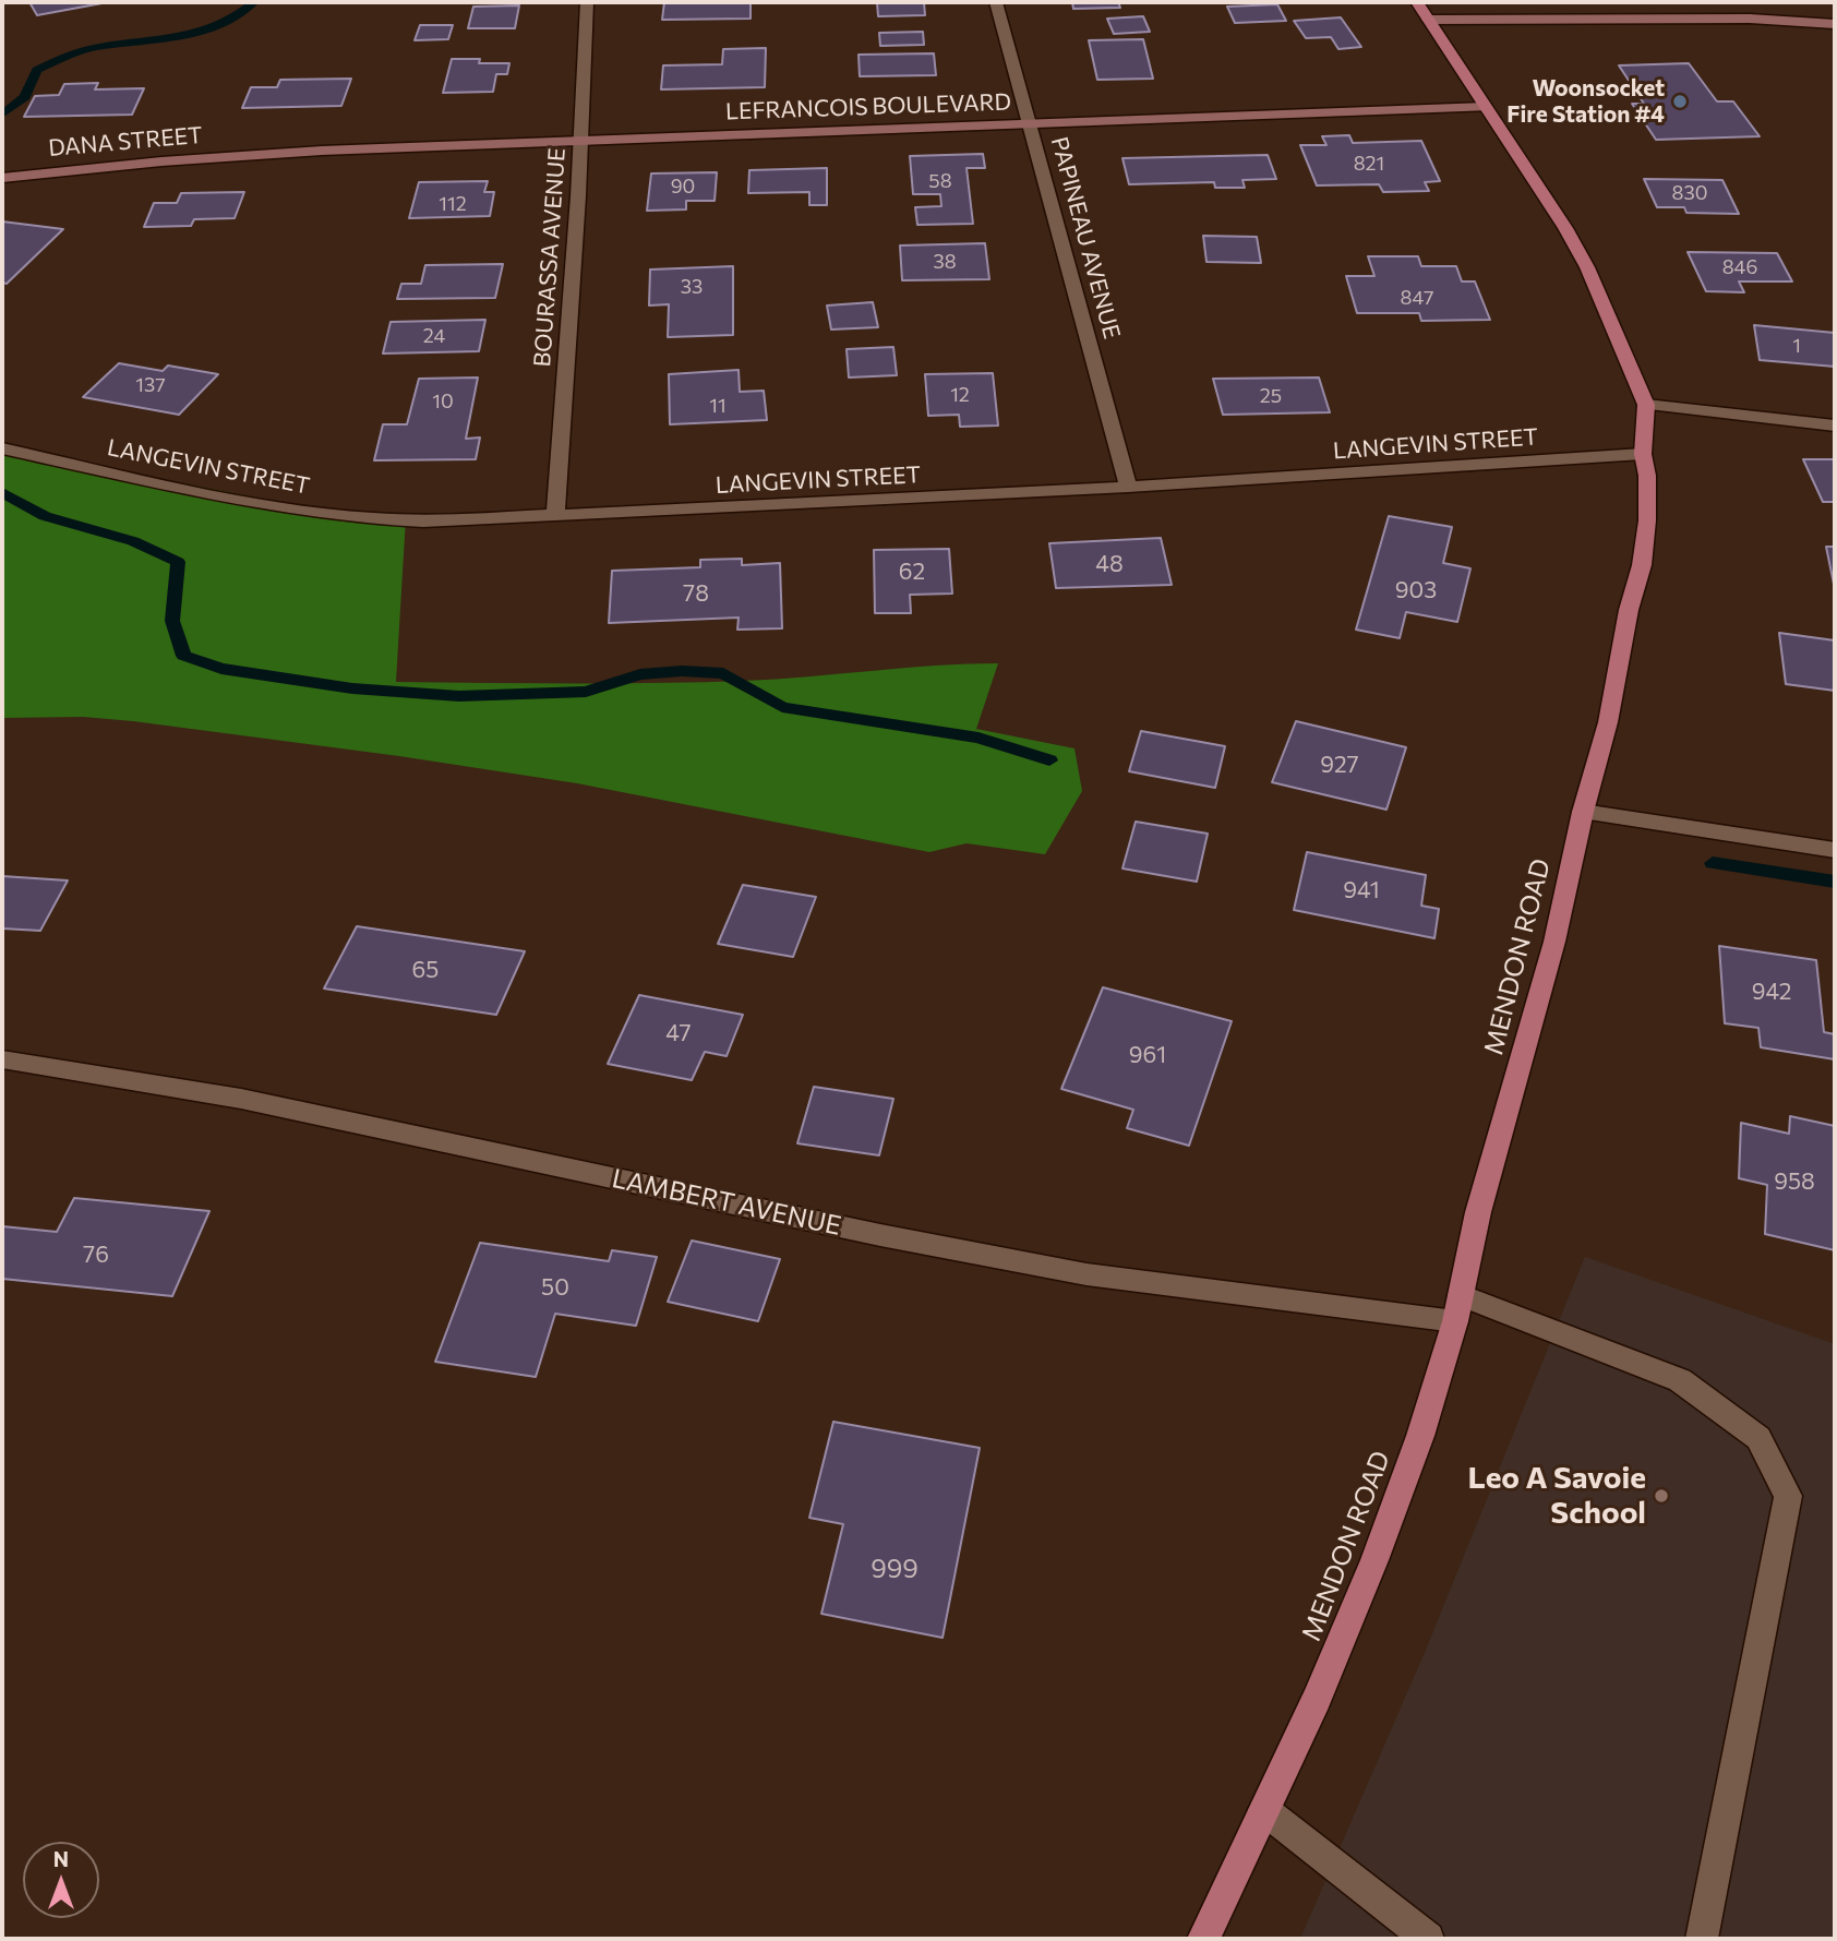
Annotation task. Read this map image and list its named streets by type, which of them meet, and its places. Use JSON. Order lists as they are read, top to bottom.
{
  "streets": {
    "main road": ["MENDON ROAD"],
    "street": [
      "LEFRANCOIS BOULEVARD",
      "DANA STREET",
      "PAPINEAU AVENUE",
      "BOURASSA AVENUE",
      "LANGEVIN STREET",
      "LAMBERT AVENUE"
    ]
  },
  "crossings": [
    ["LEFRANCOIS BOULEVARD", "DANA STREET"],
    ["LEFRANCOIS BOULEVARD", "PAPINEAU AVENUE"],
    ["LEFRANCOIS BOULEVARD", "BOURASSA AVENUE"],
    ["LEFRANCOIS BOULEVARD", "MENDON ROAD"],
    ["PAPINEAU AVENUE", "LANGEVIN STREET"],
    ["BOURASSA AVENUE", "LANGEVIN STREET"],
    ["LANGEVIN STREET", "MENDON ROAD"],
    ["MENDON ROAD", "LAMBERT AVENUE"]
  ],
  "places": ["Woonsocket Fire Station #4", "Leo A Savoie School"],
  "house_numbers": [
    "821",
    "58",
    "90",
    "830",
    "112",
    "38",
    "846",
    "33",
    "847",
    "24",
    "1",
    "137",
    "12",
    "25",
    "10",
    "11",
    "48",
    "62",
    "903",
    "78",
    "927",
    "941",
    "65",
    "942",
    "47",
    "961",
    "958",
    "76",
    "50",
    "999"
  ],
  "north": "top"
}
